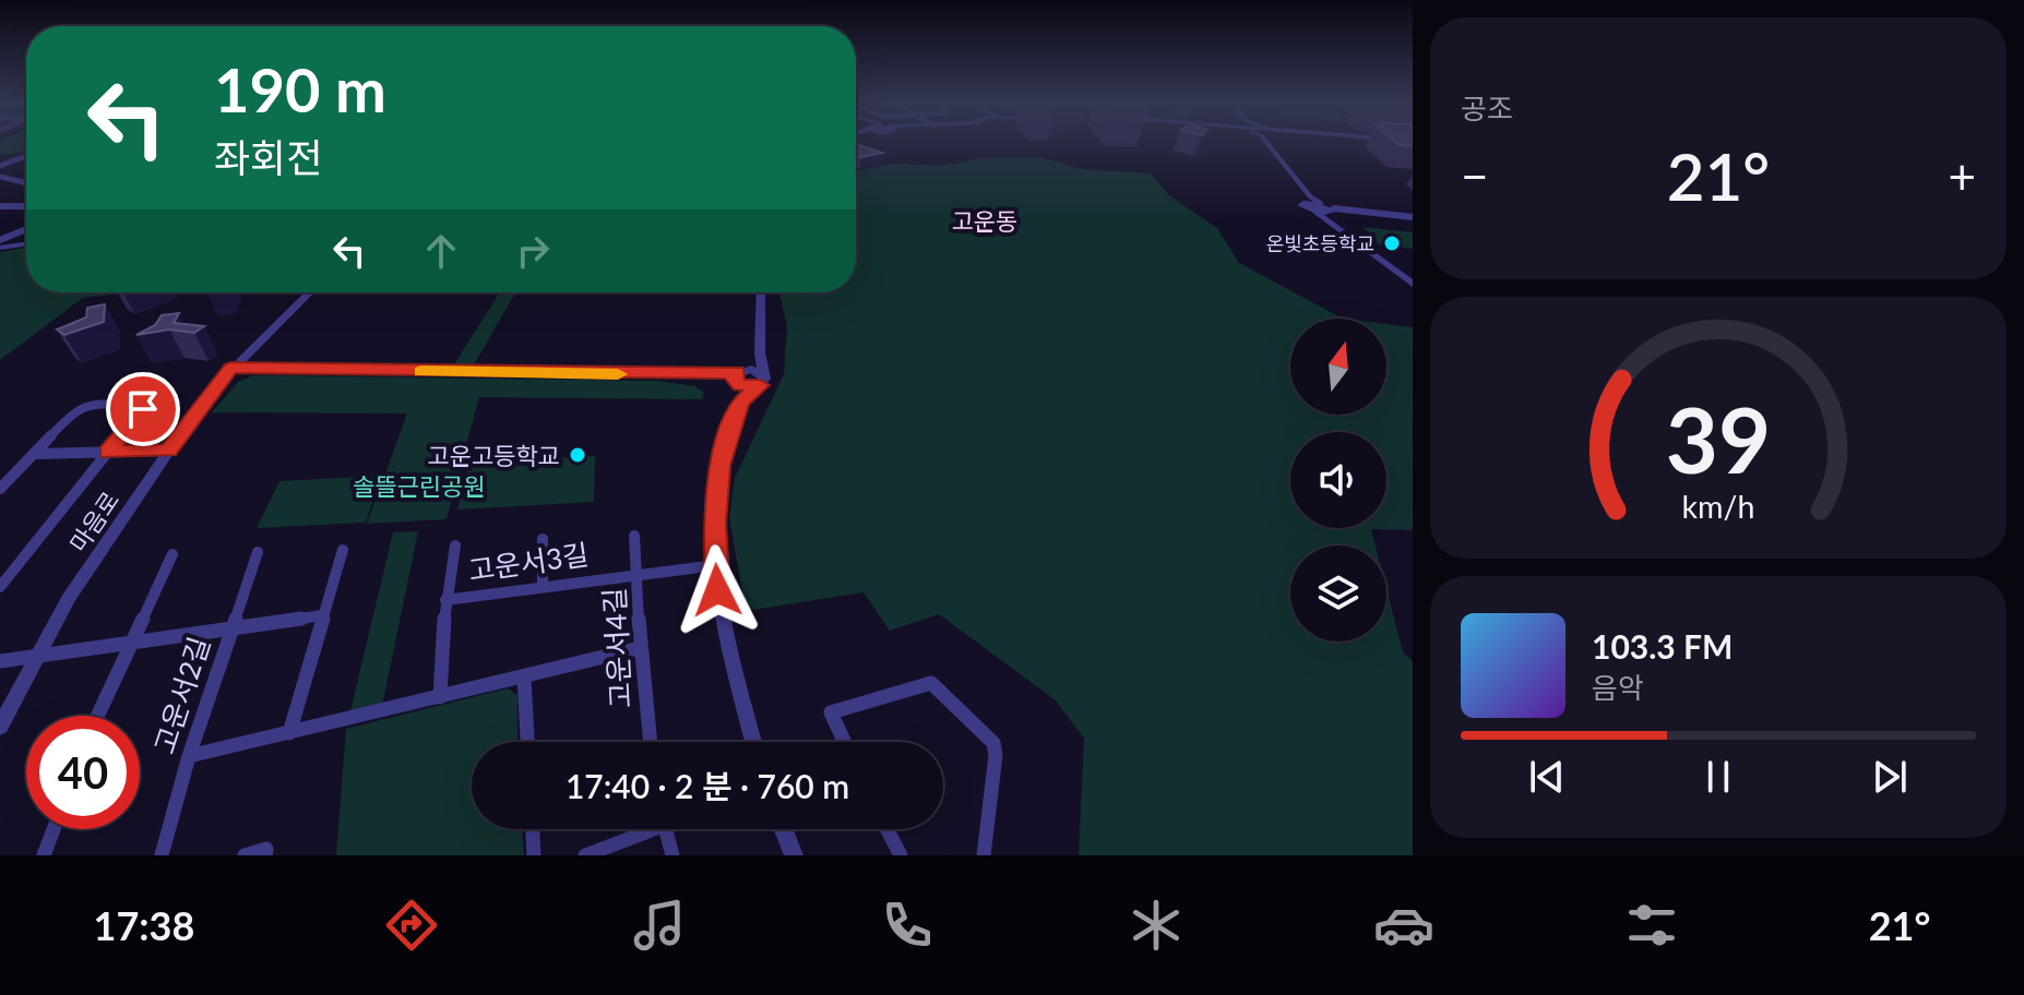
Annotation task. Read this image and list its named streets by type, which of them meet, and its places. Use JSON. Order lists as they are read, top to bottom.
{
  "streets": {
    "street": [
      "마음로",
      "고운서3길",
      "고운서4길",
      "고운서2길"
    ]
  },
  "crossings": [
    ["고운서3길", "고운서4길"]
  ],
  "districts": ["고운동"],
  "parks": ["솔뜰근린공원"],
  "places": ["온빛초등학교", "고운고등학교"],
  "north": "top",
  "page": {
    "tile": "공조",
    "turn": ["190 m", "좌회전"],
    "heat": ["−", "21°", "+"],
    "song": ["103.3 FM", "음악"],
    "limit": "40",
    "trip": "17:40 · 2 분 · 760 m",
    "tabs": ["17:38", "21°"],
    "gauge": ["39", "km/h"]
  }
}
